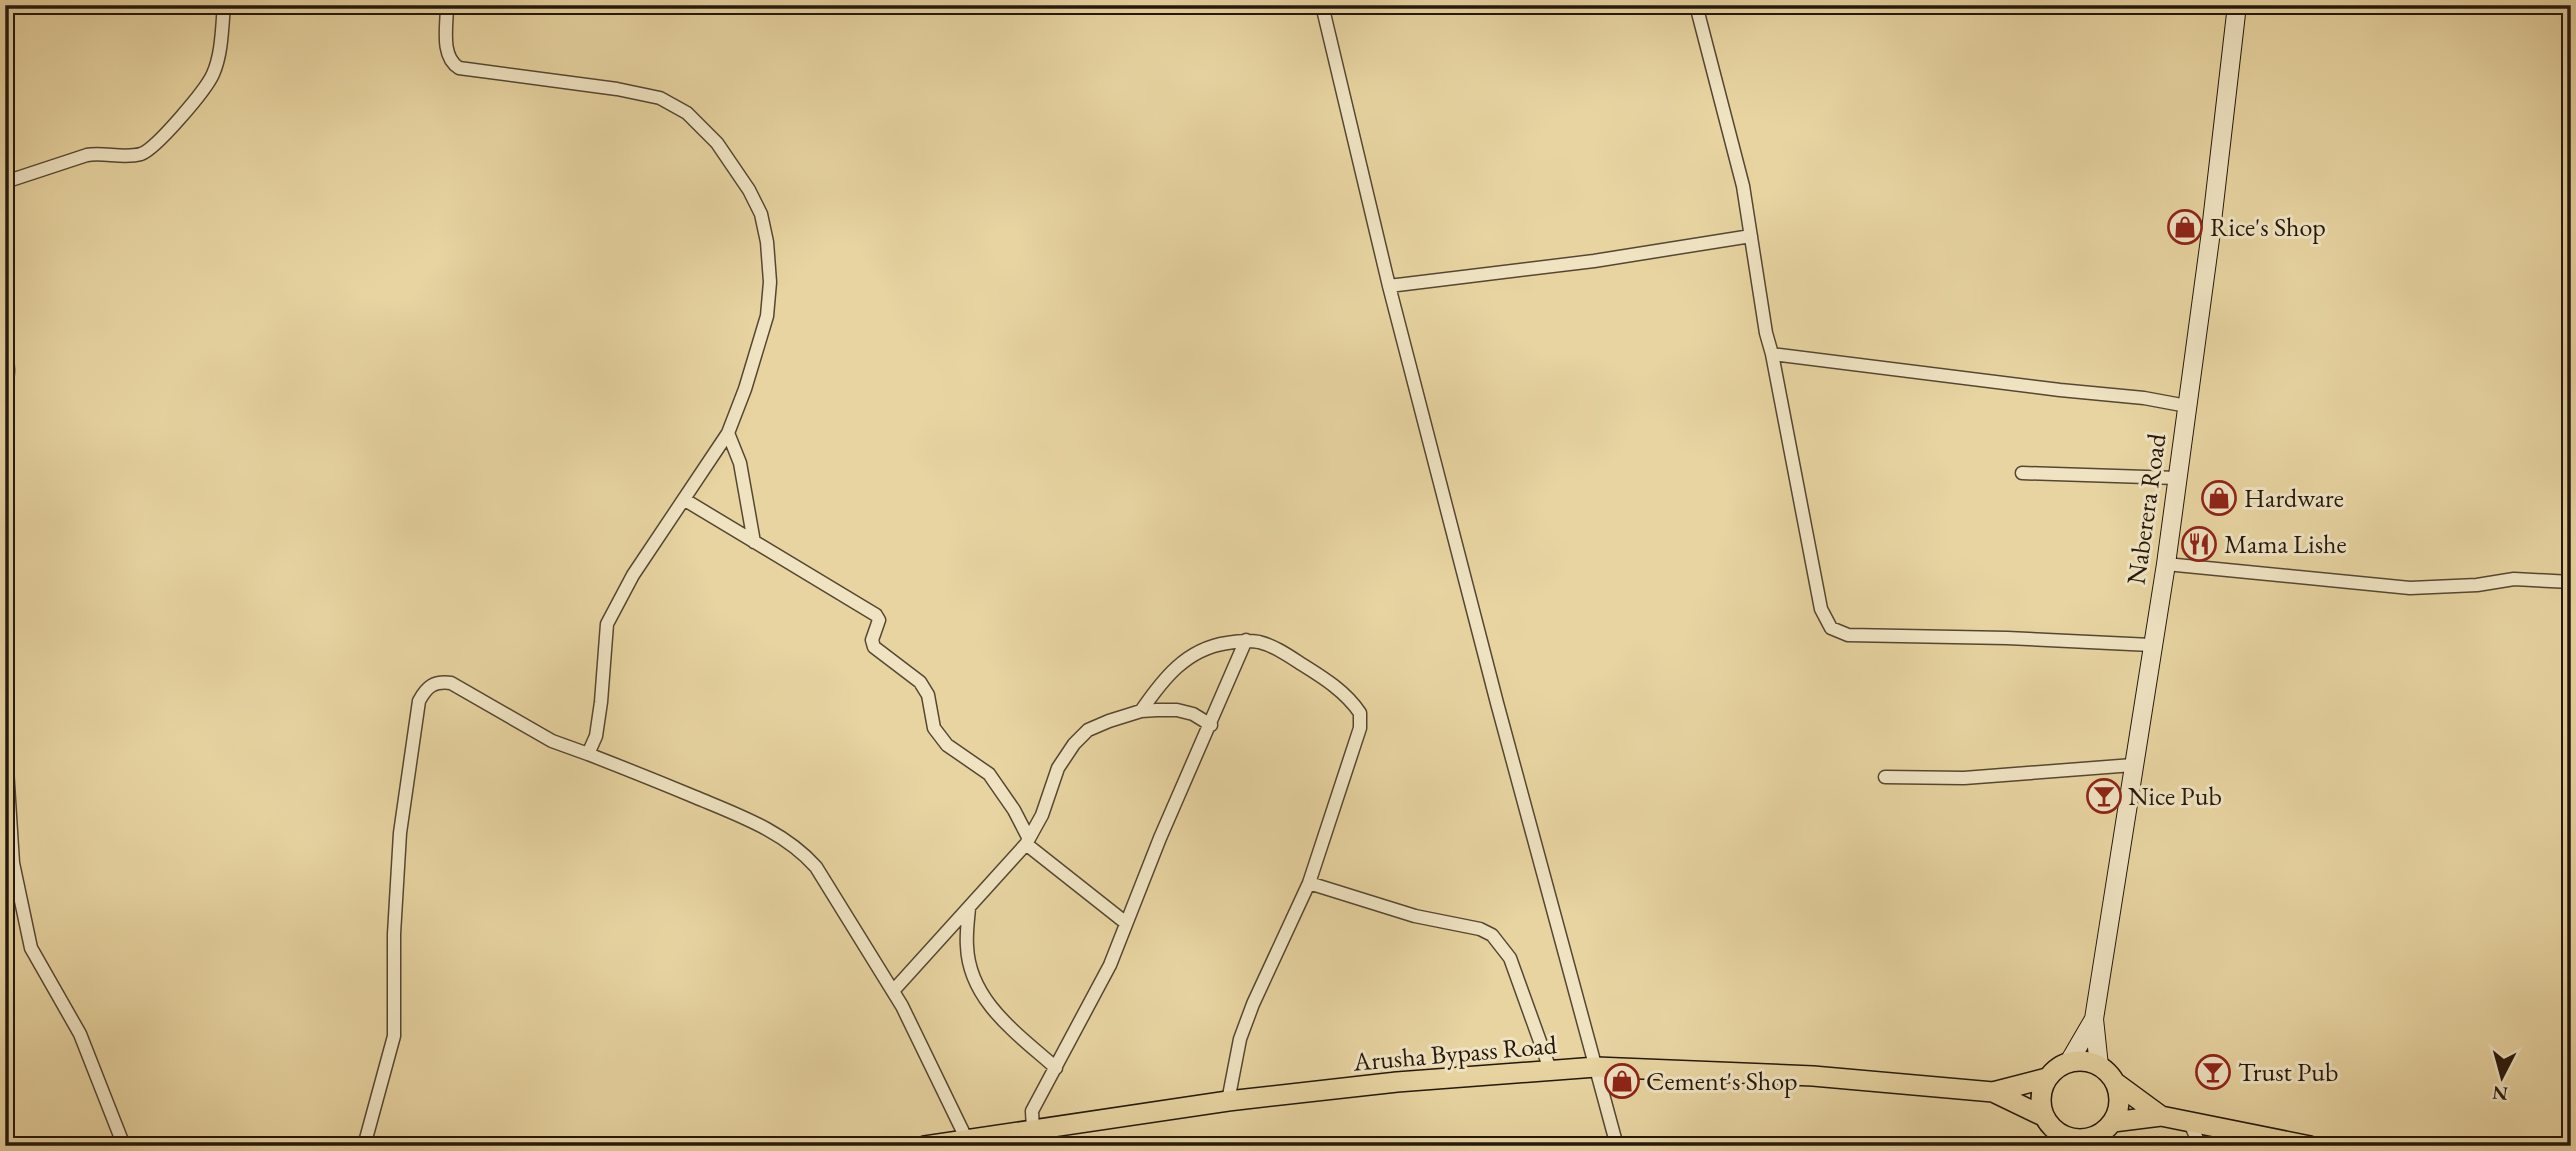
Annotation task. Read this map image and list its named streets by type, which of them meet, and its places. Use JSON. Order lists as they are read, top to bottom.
{
  "streets": {
    "main road": ["Arusha Bypass Road"],
    "street": ["Naberera Road"]
  },
  "crossings": [
    ["Naberera Road", "Arusha Bypass Road"]
  ],
  "places": {
    "shop": ["Rice's Shop", "Hardware", "Cement's Shop"],
    "restaurant": ["Mama Lishe"],
    "bar": ["Nice Pub", "Trust Pub"]
  },
  "north": "bottom"
}
